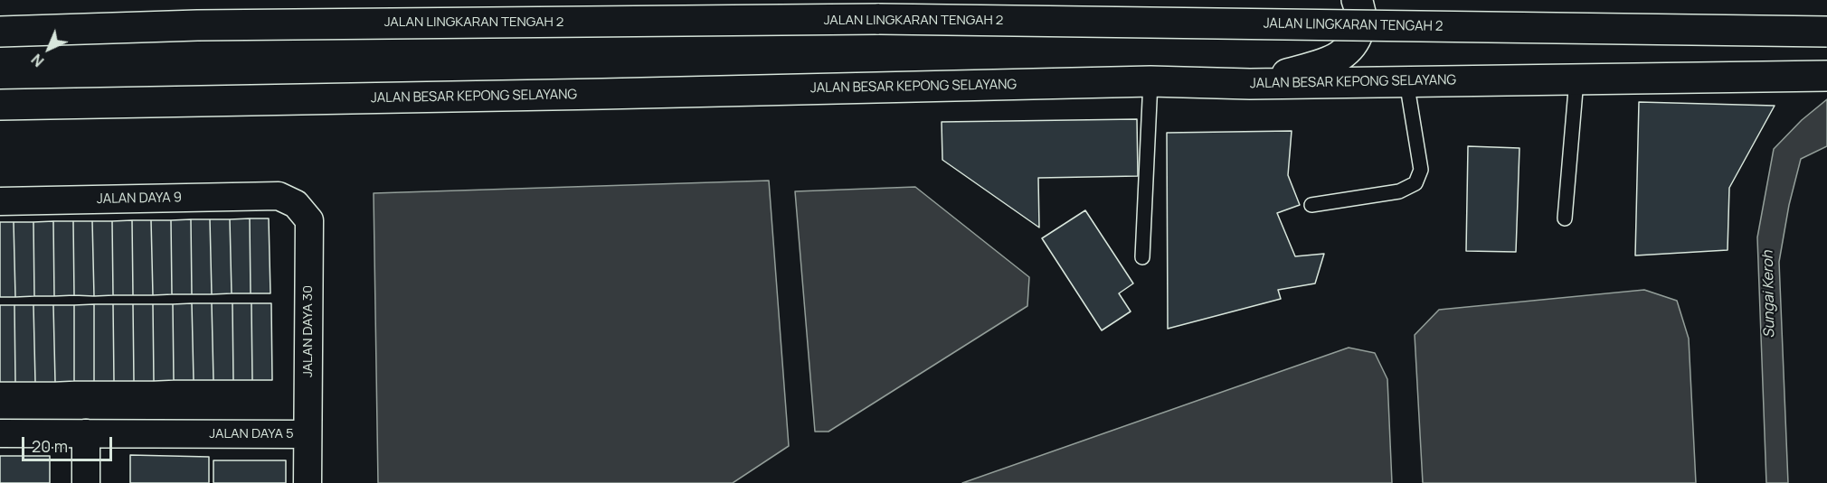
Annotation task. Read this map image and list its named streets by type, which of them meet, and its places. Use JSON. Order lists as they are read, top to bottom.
{
  "streets": {
    "main road": ["JALAN LINGKARAN TENGAH 2", "JALAN BESAR KEPONG SELAYANG"],
    "street": ["JALAN DAYA 9", "JALAN DAYA 30", "JALAN DAYA 5"]
  },
  "crossings": [
    ["JALAN DAYA 9", "JALAN DAYA 30"],
    ["JALAN DAYA 30", "JALAN DAYA 5"]
  ],
  "water": ["Sungai Keroh"],
  "scale_bar": "20 m",
  "north": "bottom left"
}
